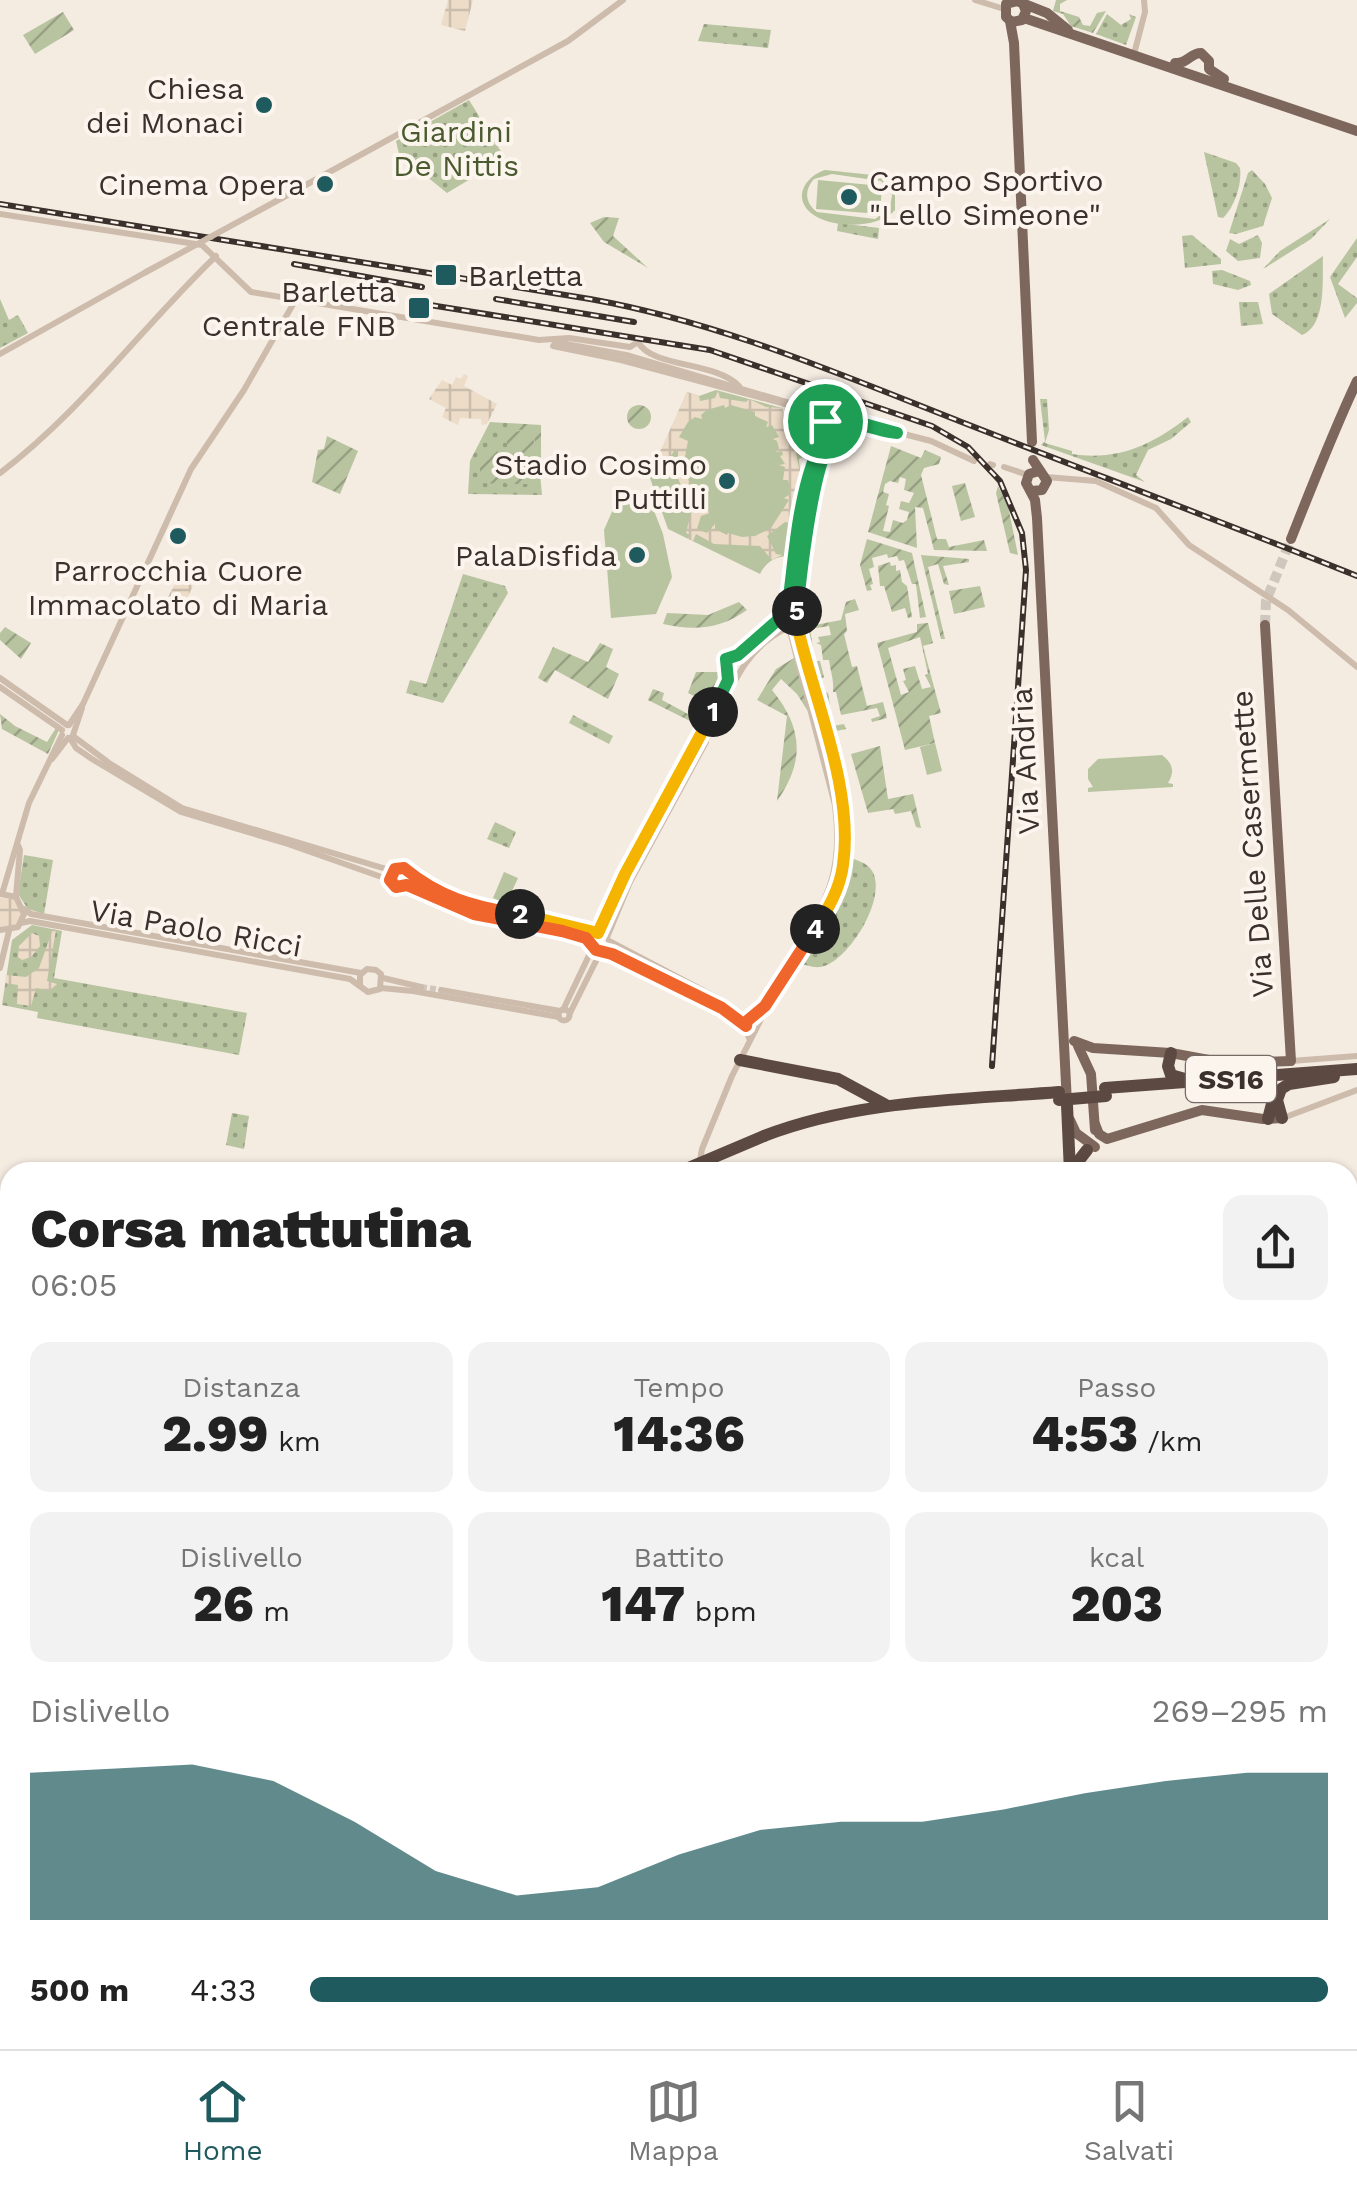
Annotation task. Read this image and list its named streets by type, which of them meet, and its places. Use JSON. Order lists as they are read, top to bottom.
{
  "streets": {
    "highway": ["SS16"],
    "main road": ["Via Andria", "Via Delle Casermette"],
    "street": ["Via Paolo Ricci"]
  },
  "parks": ["Giardini De Nittis"],
  "places": {
    "other": [
      "Chiesa dei Monaci",
      "Cinema Opera",
      "Campo Sportivo \"Lello Simeone\"",
      "Stadio Cosimo Puttilli",
      "Parrocchia Cuore Immacolato di Maria",
      "PalaDisfida"
    ],
    "transit": ["Barletta", "Barletta Centrale FNB"]
  },
  "page": {
    "pins": [
      "5",
      "1",
      "2",
      "4"
    ],
    "heading": ["Corsa mattutina", "06:05"],
    "stats": [
      ["Distanza", "2.99 km"],
      ["Tempo", "14:36"],
      ["Passo", "4:53 /km"],
      ["Dislivello", "26 m"],
      ["Battito", "147 bpm"],
      ["kcal", "203"]
    ],
    "chart": ["Dislivello", "269–295 m"],
    "list": [
      {
        "name": "500 m",
        "note": "4:33"
      }
    ],
    "tabs": ["Home", "Mappa", "Salvati"]
  }
}
